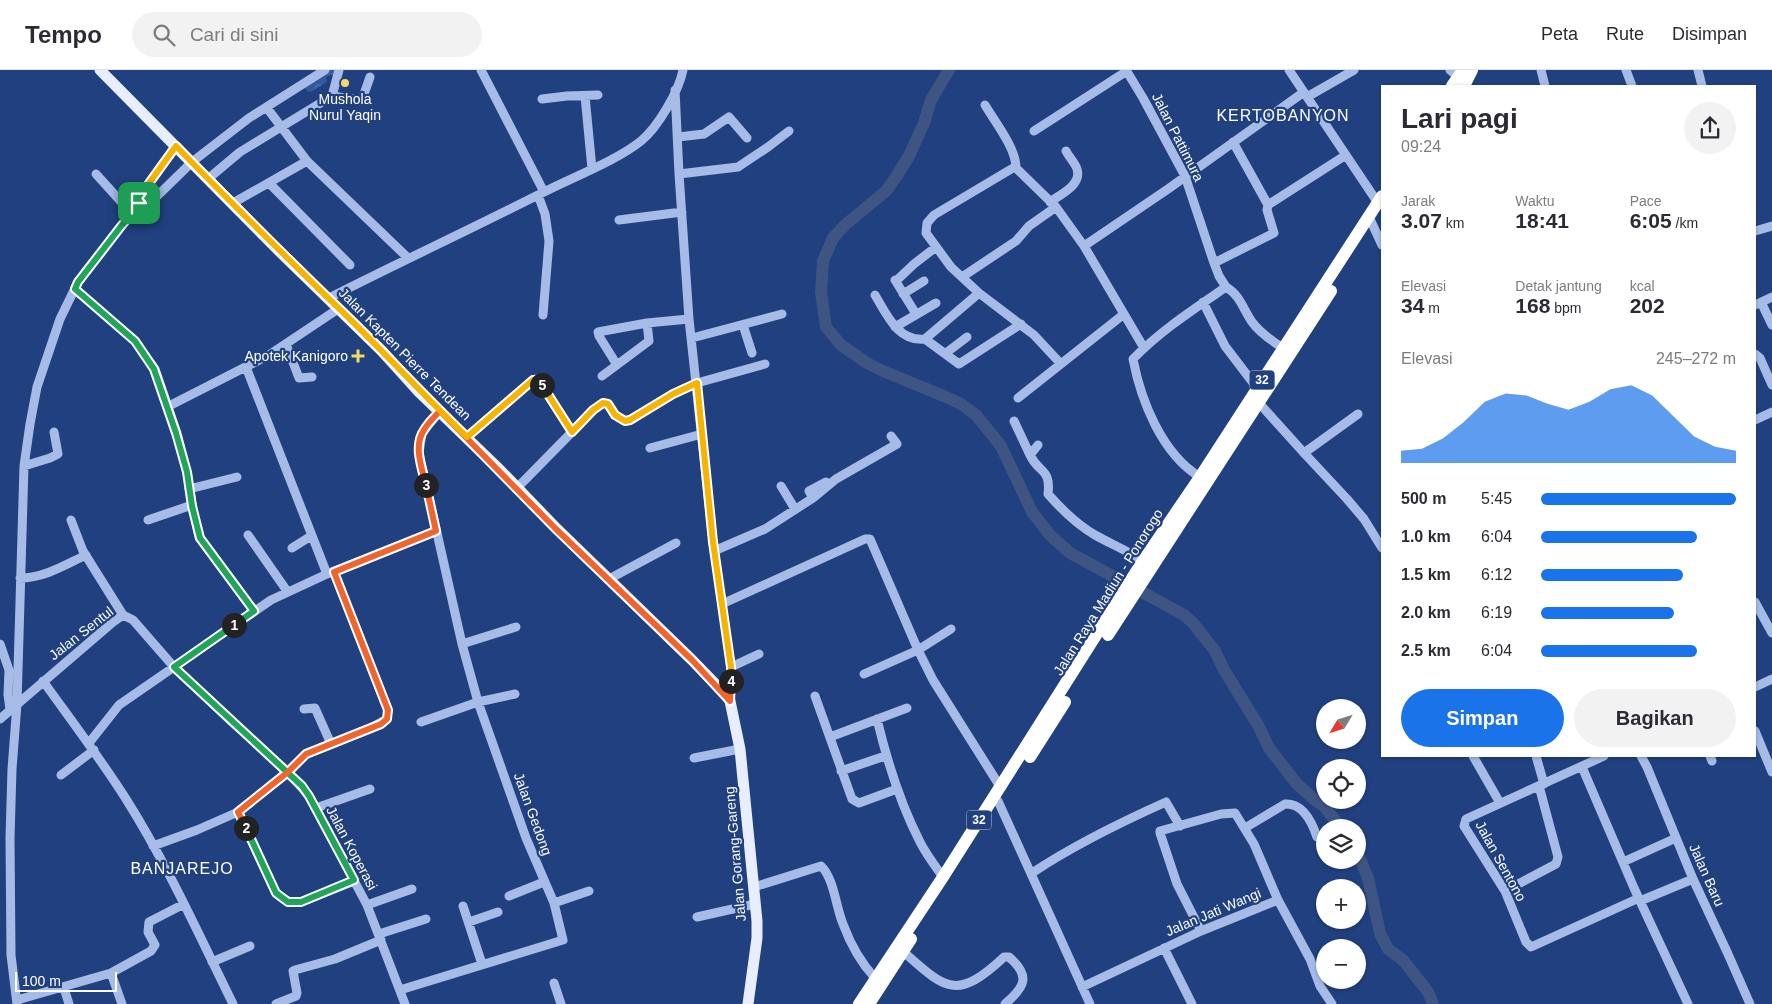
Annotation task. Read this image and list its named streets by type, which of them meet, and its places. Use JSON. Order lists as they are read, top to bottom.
{
  "streets": {
    "highway": ["32", "Jalan Raya Madiun - Ponorogo"],
    "main road": ["Jalan Kapten Pierre Tendean", "Jalan Gorang-Gareng"],
    "street": [
      "Jalan Pattimura",
      "Jalan Sentul",
      "Jalan Gedong",
      "Jalan Koperasi",
      "Jalan Sentono",
      "Jalan Baru",
      "Jalan Jati Wangi"
    ]
  },
  "crossings": [
    ["Jalan Pattimura", "Jalan Raya Madiun - Ponorogo"],
    ["Jalan Kapten Pierre Tendean", "Jalan Gorang-Gareng"],
    ["Jalan Sentul", "Jalan Koperasi"],
    ["Jalan Gedong", "Jalan Koperasi"]
  ],
  "districts": ["KERTOBANYON", "BANJAREJO"],
  "places": {
    "other": ["Mushola Nurul Yaqin"],
    "health": ["Apotek Kanigoro"]
  },
  "scale_bar": "100 m",
  "north": "bottom left",
  "page": {
    "header": "Tempo",
    "search": "Cari di sini",
    "nav": ["Peta", "Rute", "Disimpan"],
    "heading": ["Lari pagi", "09:24"],
    "stats": [
      ["Jarak", "3.07 km"],
      ["Waktu", "18:41"],
      ["Pace", "6:05 /km"],
      ["Elevasi", "34 m"],
      ["Detak jantung", "168 bpm"],
      ["kcal", "202"]
    ],
    "chart": ["Elevasi", "245–272 m"],
    "pins": [
      "5",
      "3",
      "1",
      "4",
      "2"
    ],
    "list": [
      {
        "name": "500 m",
        "note": "5:45"
      },
      {
        "name": "1.0 km",
        "note": "6:04"
      },
      {
        "name": "1.5 km",
        "note": "6:12"
      },
      {
        "name": "2.0 km",
        "note": "6:19"
      },
      {
        "name": "2.5 km",
        "note": "6:04"
      }
    ],
    "buttons": ["Simpan", "Bagikan"],
    "map_buttons": ["+", "−"],
    "scale": "100 m"
  }
}
